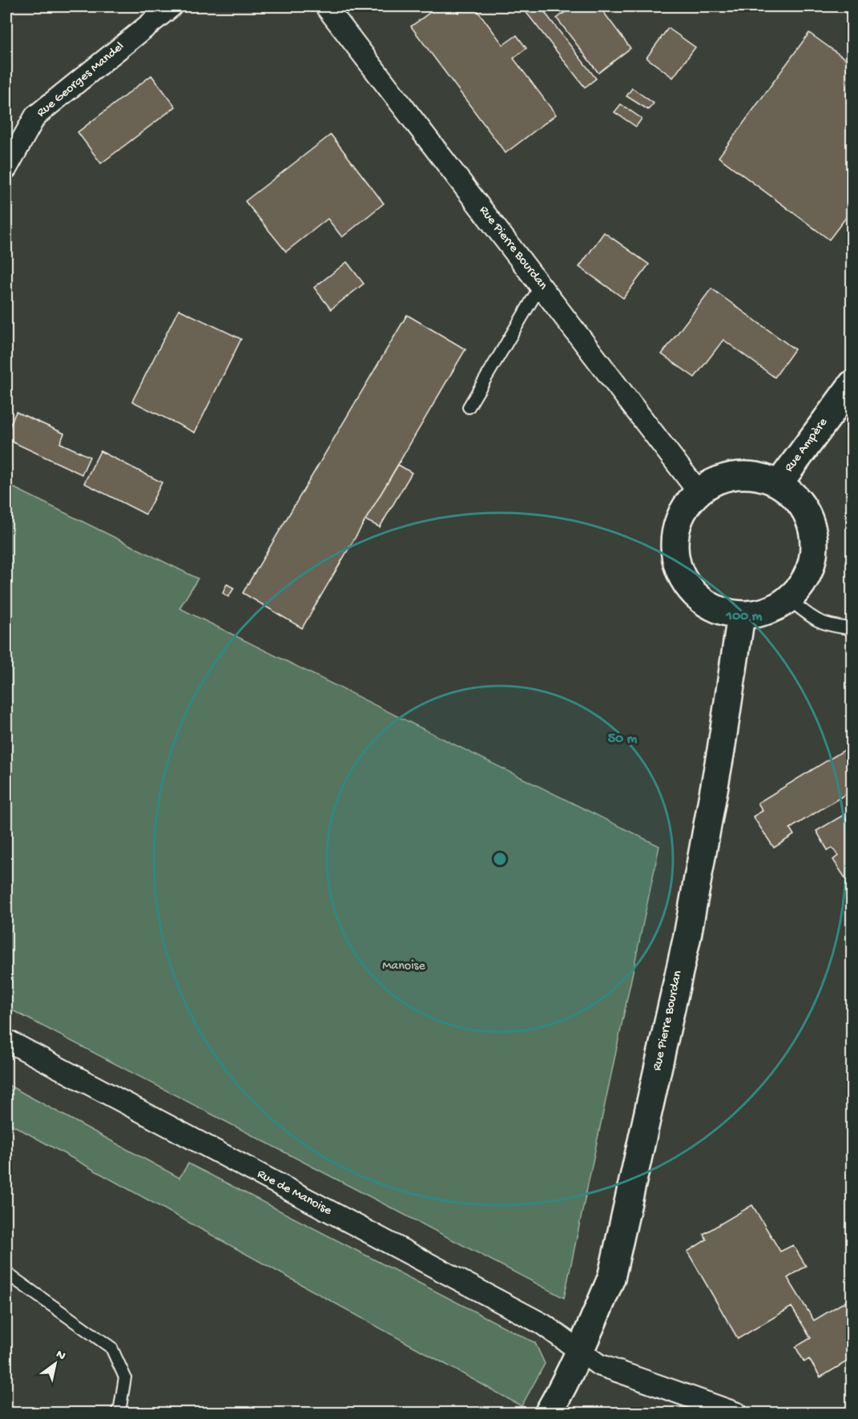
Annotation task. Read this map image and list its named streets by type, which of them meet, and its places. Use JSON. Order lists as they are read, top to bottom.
{
  "streets": {
    "street": [
      "Rue Georges Mandel",
      "Rue Pierre Bourdan",
      "Rue Ampère",
      "Rue de Manoise"
    ]
  },
  "crossings": [
    ["Rue Pierre Bourdan", "Rue Ampère"],
    ["Rue Pierre Bourdan", "Rue de Manoise"]
  ],
  "parks": ["Manoise"],
  "north": "top right",
  "rings": ["100 m", "50 m"]
}
